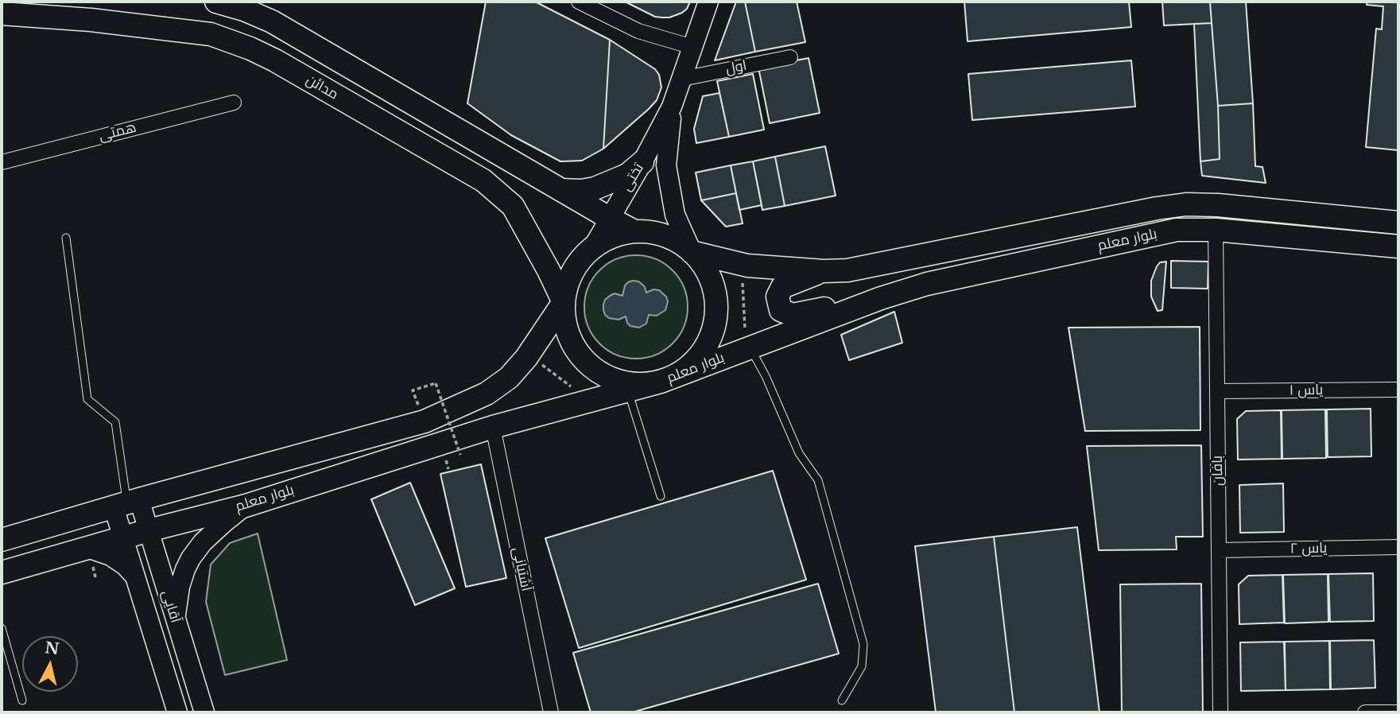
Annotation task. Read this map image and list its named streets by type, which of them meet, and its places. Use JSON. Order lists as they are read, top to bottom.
{
  "streets": {
    "main road": [
      "مدائن",
      "تختی",
      "بلوار معلم",
      "آقایی"
    ],
    "street": [
      "اول",
      "همتی",
      "یاس ۱",
      "بافان",
      "یاس ۲",
      "آشتیانی"
    ]
  },
  "crossings": [
    ["اول", "تختی"],
    ["مدائن", "تختی"],
    ["مدائن", "بلوار معلم"],
    ["تختی", "بلوار معلم"],
    ["بلوار معلم", "بافان"],
    ["بلوار معلم", "آشتیانی"],
    ["بلوار معلم", "آقایی"],
    ["یاس ۱", "بافان"],
    ["بافان", "یاس ۲"]
  ],
  "north": "top"
}
